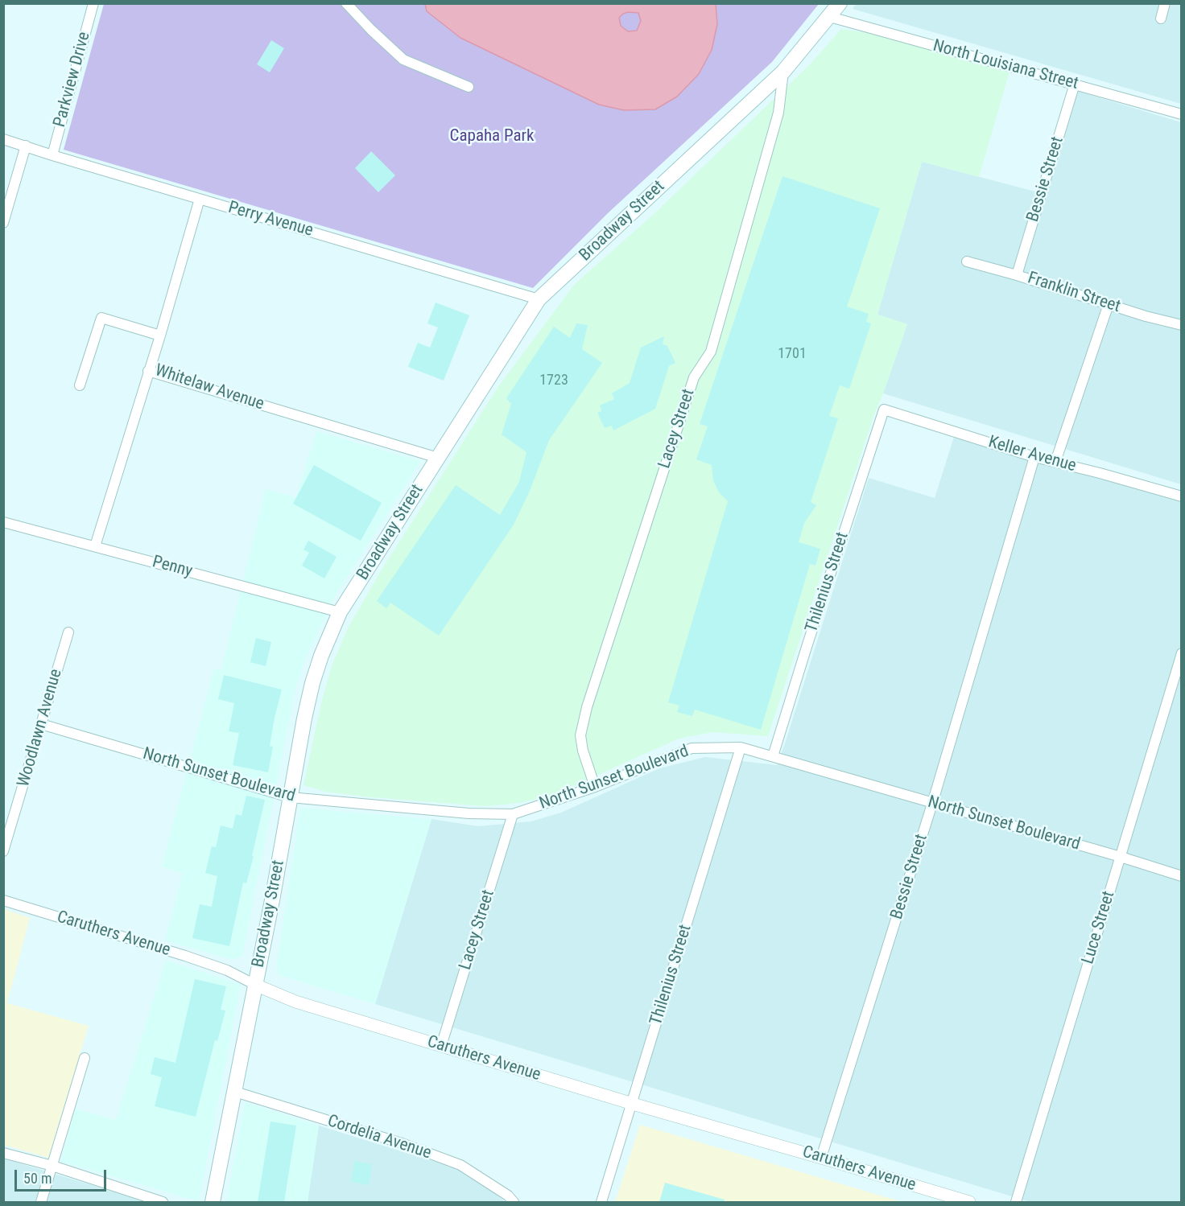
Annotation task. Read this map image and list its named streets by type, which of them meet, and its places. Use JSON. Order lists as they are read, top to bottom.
{
  "streets": {
    "main road": ["Broadway Street"],
    "street": [
      "North Louisiana Street",
      "Parkview Drive",
      "Bessie Street",
      "Perry Avenue",
      "Franklin Street",
      "Whitelaw Avenue",
      "Lacey Street",
      "Keller Avenue",
      "Penny",
      "Thilenius Street",
      "Woodlawn Avenue",
      "North Sunset Boulevard",
      "Luce Street",
      "Caruthers Avenue",
      "Cordelia Avenue"
    ]
  },
  "crossings": [
    ["North Louisiana Street", "Bessie Street"],
    ["North Louisiana Street", "Broadway Street"],
    ["Parkview Drive", "Perry Avenue"],
    ["Bessie Street", "Franklin Street"],
    ["Bessie Street", "Keller Avenue"],
    ["Bessie Street", "North Sunset Boulevard"],
    ["Bessie Street", "Caruthers Avenue"],
    ["Perry Avenue", "Broadway Street"],
    ["Perry Avenue", "Whitelaw Avenue"],
    ["Broadway Street", "Whitelaw Avenue"],
    ["Broadway Street", "Lacey Street"],
    ["Broadway Street", "Penny"],
    ["Broadway Street", "North Sunset Boulevard"],
    ["Broadway Street", "Caruthers Avenue"],
    ["Broadway Street", "Cordelia Avenue"],
    ["Lacey Street", "North Sunset Boulevard"],
    ["Lacey Street", "Caruthers Avenue"],
    ["Keller Avenue", "Thilenius Street"],
    ["Thilenius Street", "North Sunset Boulevard"],
    ["Thilenius Street", "Caruthers Avenue"],
    ["Woodlawn Avenue", "North Sunset Boulevard"],
    ["North Sunset Boulevard", "Luce Street"]
  ],
  "parks": ["Capaha Park"],
  "house_numbers": ["1701", "1723"],
  "scale_bar": "50 m"
}
